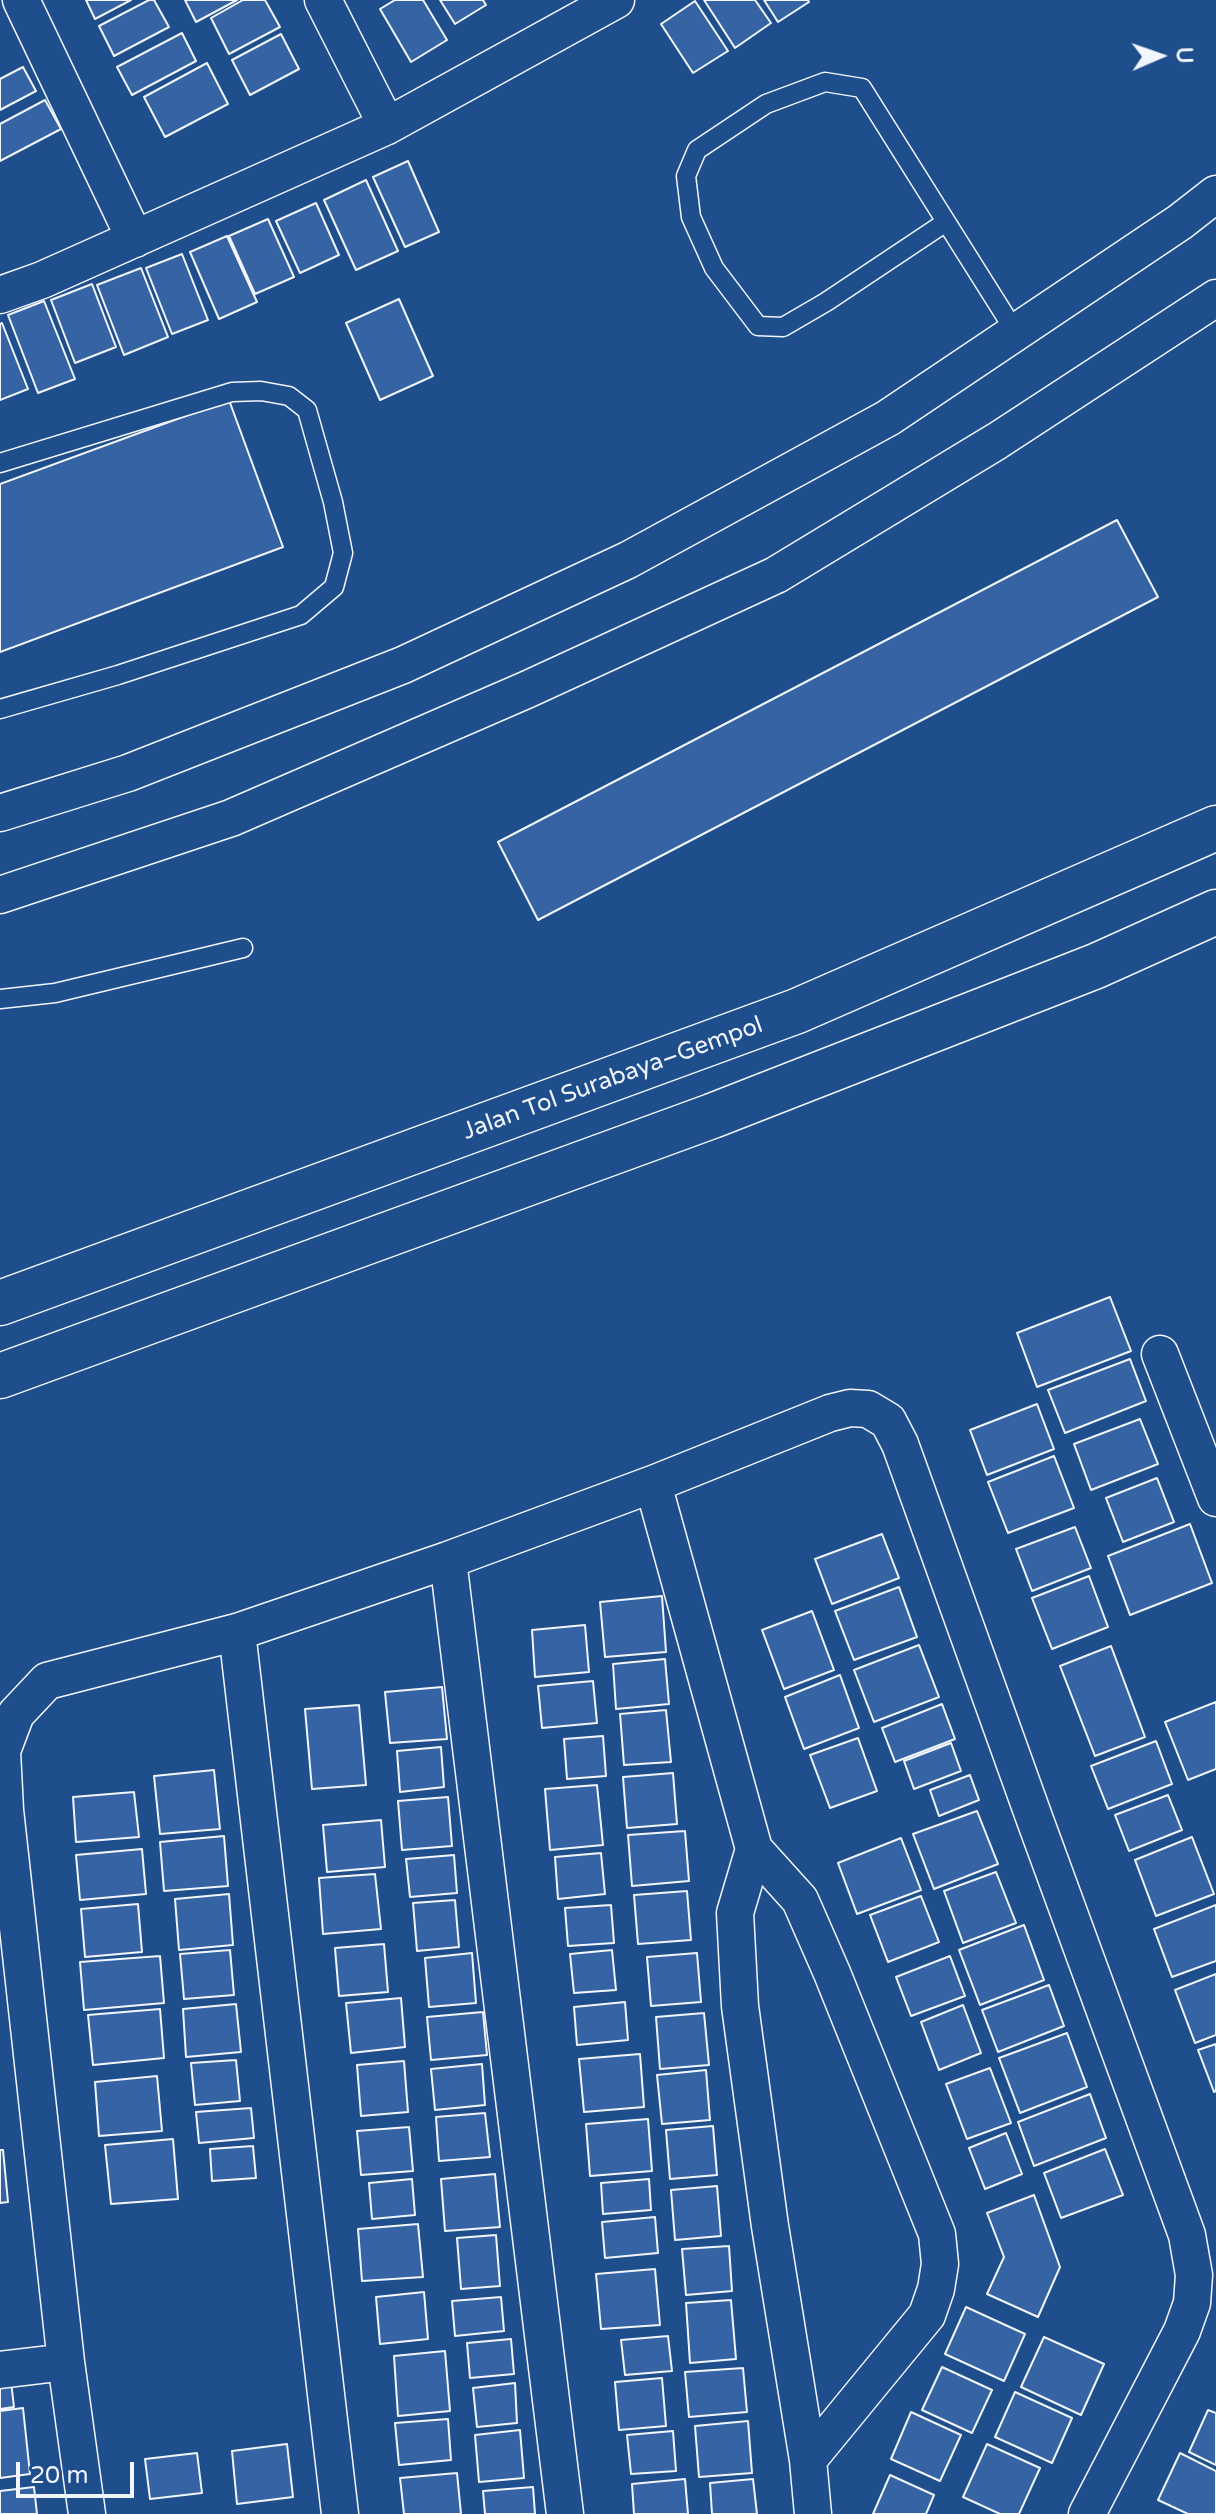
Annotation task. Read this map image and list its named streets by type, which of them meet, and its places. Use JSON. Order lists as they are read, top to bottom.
{
  "streets": {
    "highway": ["Jalan Tol Surabaya–Gempol"]
  },
  "scale_bar": "20 m",
  "north": "right"
}
